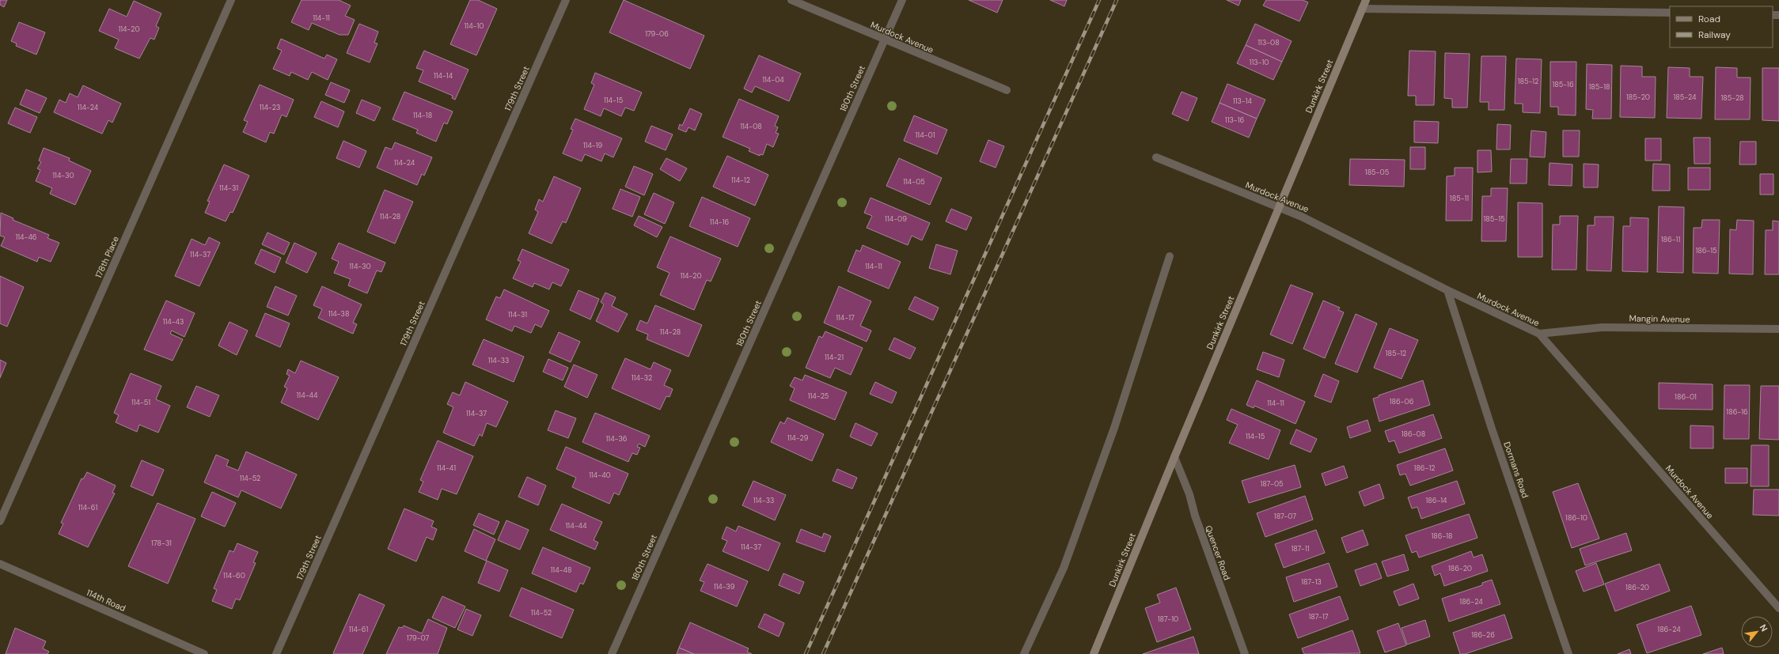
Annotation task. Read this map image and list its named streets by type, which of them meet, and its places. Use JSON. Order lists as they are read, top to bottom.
{
  "streets": {
    "main road": ["Dunkirk Street"],
    "street": [
      "Murdock Avenue",
      "179th Street",
      "180th Street",
      "178th Place",
      "Mangin Avenue",
      "Dormans Road",
      "Quencer Road",
      "114th Road"
    ]
  },
  "crossings": [
    ["Murdock Avenue", "Dunkirk Street"],
    ["Murdock Avenue", "180th Street"],
    ["Murdock Avenue", "Mangin Avenue"],
    ["Murdock Avenue", "Dormans Road"],
    ["Dunkirk Street", "Quencer Road"]
  ],
  "house_numbers": [
    "114-11",
    "114-10",
    "114-20",
    "179-06",
    "113-08",
    "113-10",
    "114-14",
    "114-04",
    "185-12",
    "185-16",
    "185-18",
    "185-20",
    "185-24",
    "185-28",
    "114-15",
    "113-14",
    "114-24",
    "114-23",
    "114-18",
    "113-16",
    "114-08",
    "114-01",
    "114-19",
    "114-24",
    "185-05",
    "114-30",
    "114-12",
    "114-05",
    "114-31",
    "185-11",
    "114-28",
    "114-09",
    "185-15",
    "114-16",
    "114-46",
    "186-11",
    "186-15",
    "114-37",
    "114-30",
    "114-11",
    "114-20",
    "114-38",
    "114-31",
    "114-17",
    "114-43",
    "114-28",
    "185-12",
    "114-21",
    "114-33",
    "114-32",
    "114-44",
    "114-25",
    "186-01",
    "186-06",
    "114-51",
    "114-11",
    "186-16",
    "114-37",
    "186-08",
    "114-15",
    "114-29",
    "114-36",
    "114-41",
    "186-12",
    "114-40",
    "114-52",
    "187-05",
    "114-33",
    "186-14",
    "114-61",
    "187-07",
    "186-10",
    "114-44",
    "186-18",
    "178-31",
    "114-37",
    "187-11",
    "186-20",
    "114-48",
    "114-60",
    "187-13",
    "114-39",
    "186-20",
    "186-24",
    "114-52",
    "187-17",
    "187-10",
    "114-61",
    "186-24",
    "186-26",
    "179-07"
  ],
  "legend": ["Road", "Railway"],
  "north": "top right"
}
